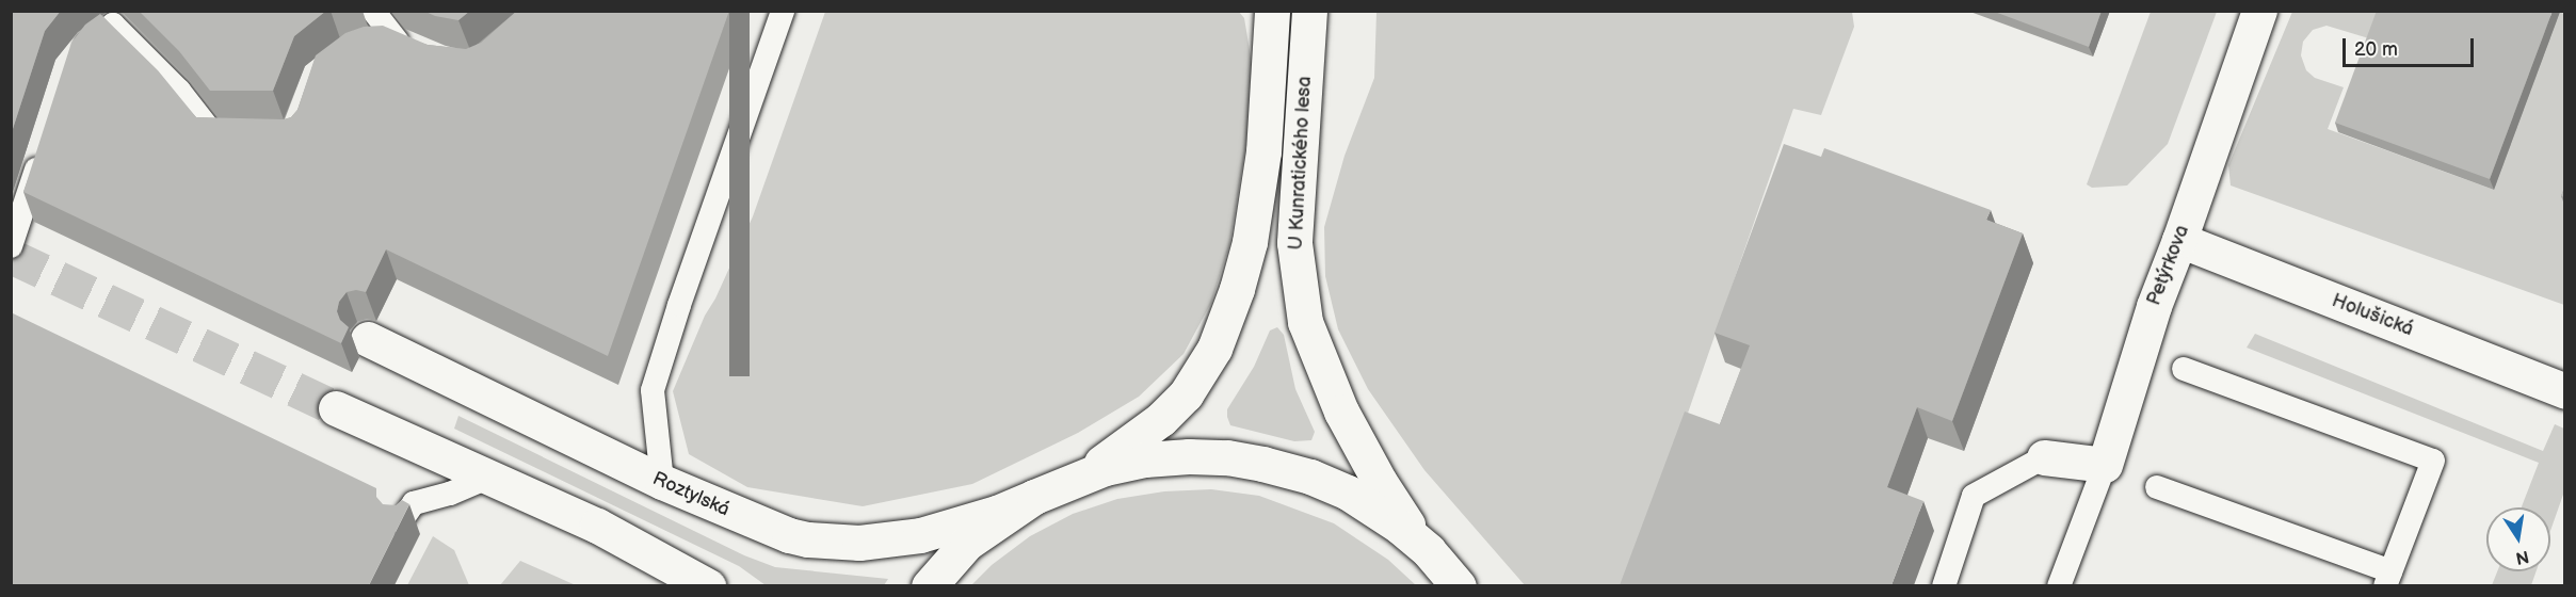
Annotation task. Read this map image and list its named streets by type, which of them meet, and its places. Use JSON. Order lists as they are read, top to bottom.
{
  "streets": {
    "street": [
      "U Kunratického lesa",
      "Petýrkova",
      "Holušická",
      "Roztylská"
    ]
  },
  "crossings": [
    ["U Kunratického lesa", "Roztylská"],
    ["Petýrkova", "Holušická"]
  ],
  "scale_bar": "20 m",
  "north": "bottom"
}
